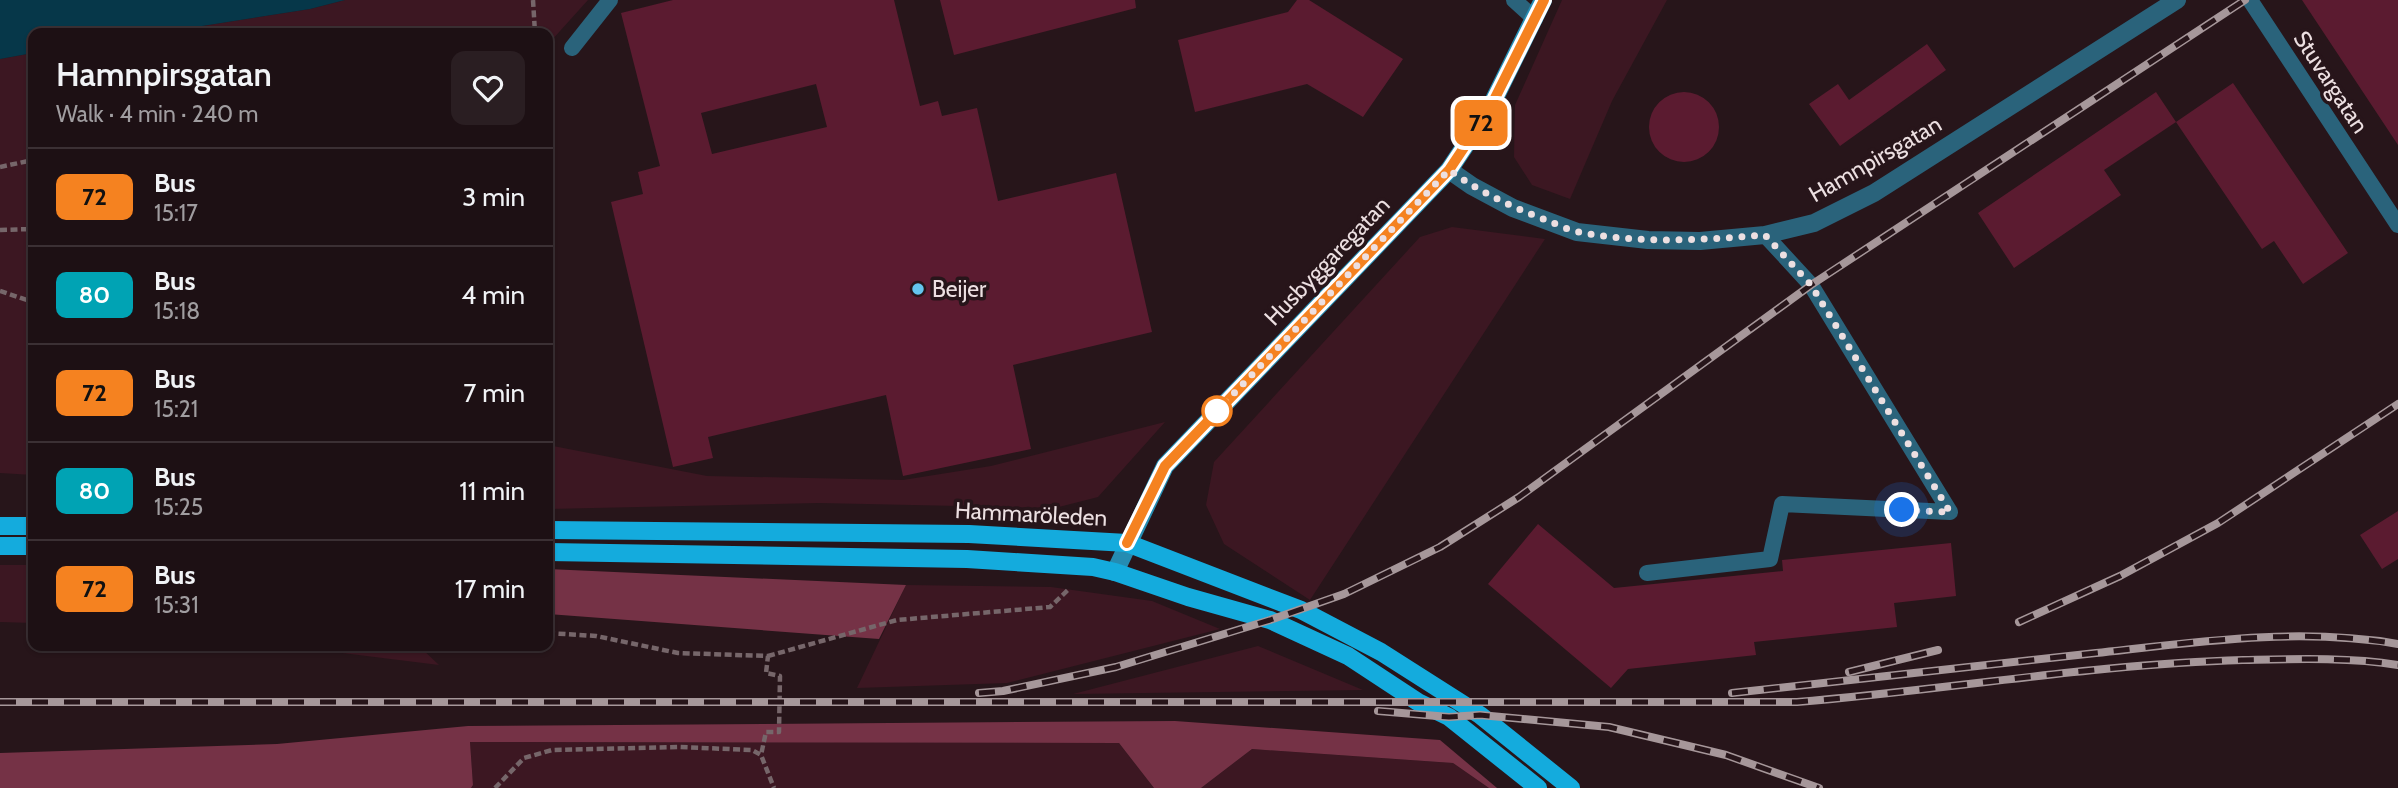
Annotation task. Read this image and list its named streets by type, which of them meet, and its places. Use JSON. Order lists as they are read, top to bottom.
{
  "streets": {
    "main road": ["Hammaröleden"],
    "street": ["Hamnpirsgatan", "Husbyggaregatan"],
    "lane": ["Stuvargatan"]
  },
  "crossings": [
    ["Hamnpirsgatan", "Husbyggaregatan"],
    ["Husbyggaregatan", "Hammaröleden"]
  ],
  "places": ["Beijer"],
  "lines": ["bus line 72"],
  "page": {
    "on_map": "72",
    "heading": ["Hamnpirsgatan", "Walk · 4 min · 240 m"],
    "list": [
      {
        "mark": "72",
        "name": "Bus",
        "note": "15:17",
        "value": "3 min"
      },
      {
        "mark": "80",
        "name": "Bus",
        "note": "15:18",
        "value": "4 min"
      },
      {
        "mark": "72",
        "name": "Bus",
        "note": "15:21",
        "value": "7 min"
      },
      {
        "mark": "80",
        "name": "Bus",
        "note": "15:25",
        "value": "11 min"
      },
      {
        "mark": "72",
        "name": "Bus",
        "note": "15:31",
        "value": "17 min"
      }
    ]
  }
}
